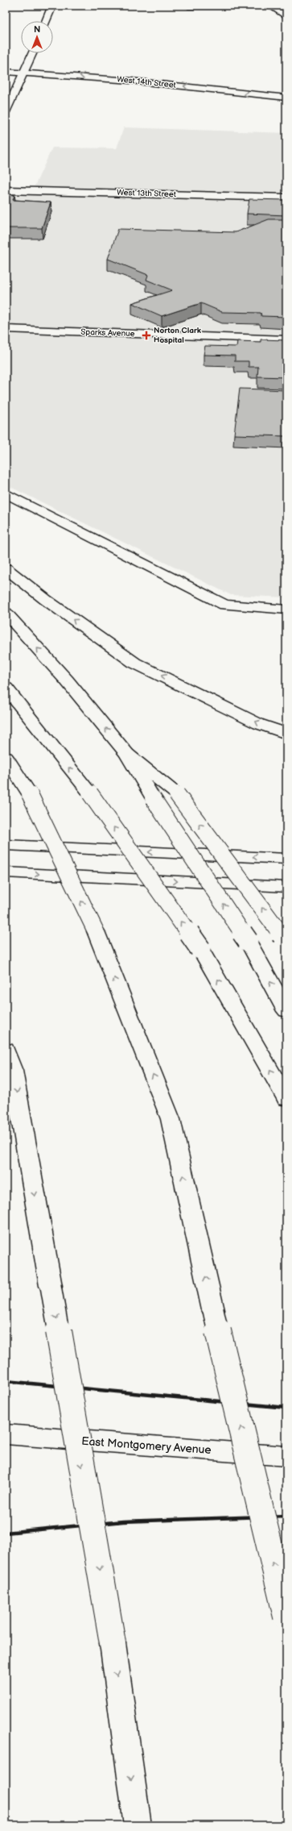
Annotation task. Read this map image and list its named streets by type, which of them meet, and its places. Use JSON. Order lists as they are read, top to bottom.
{
  "streets": {
    "main road": [
      "West 14th Street",
      "West 13th Street",
      "Sparks Avenue",
      "East Montgomery Avenue"
    ]
  },
  "places": {
    "health": ["Norton Clark Hospital"]
  },
  "north": "top"
}
